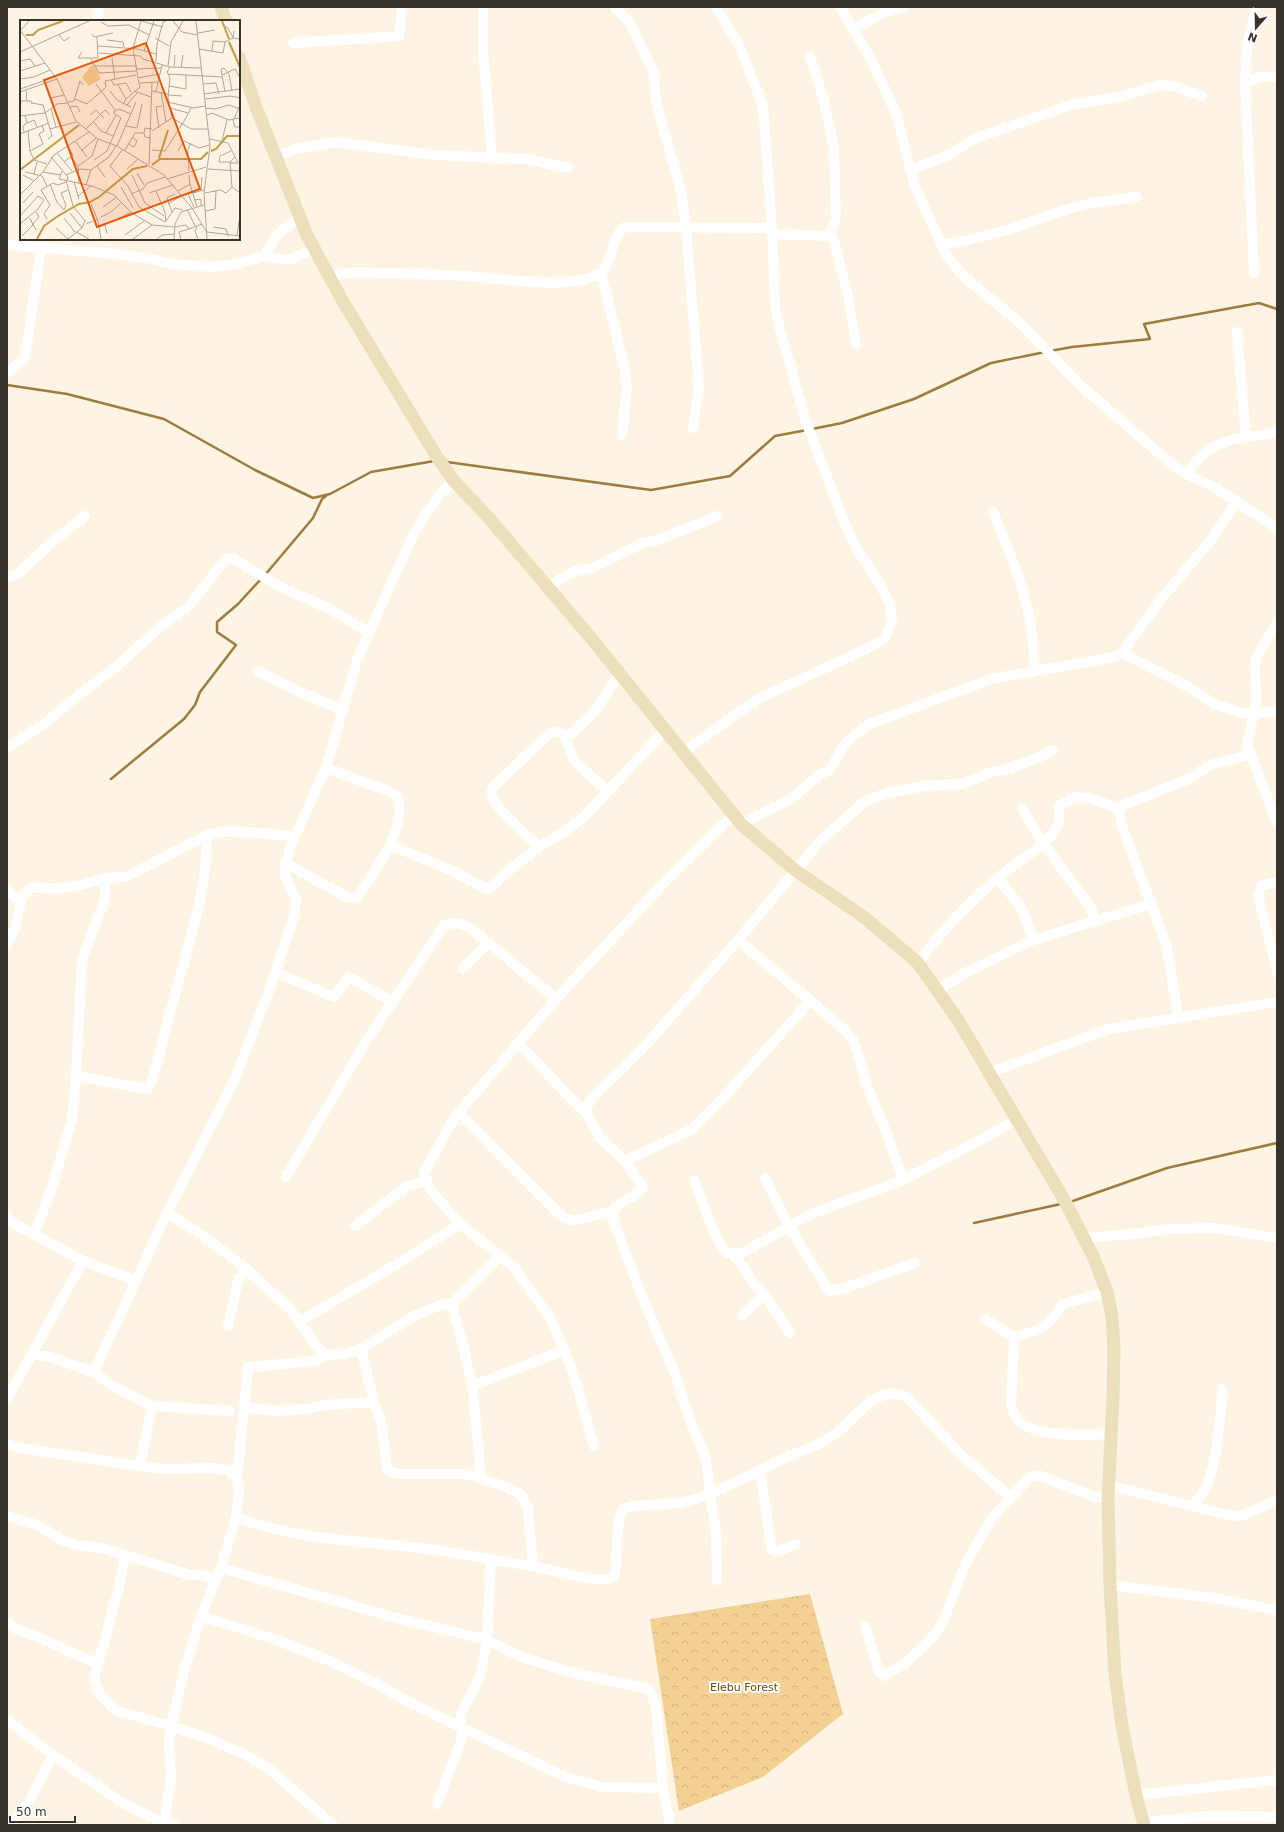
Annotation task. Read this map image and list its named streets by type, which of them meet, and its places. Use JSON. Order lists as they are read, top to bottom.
{
  "parks": ["Elebu Forest"],
  "scale_bar": "50 m",
  "north": "bottom"
}
